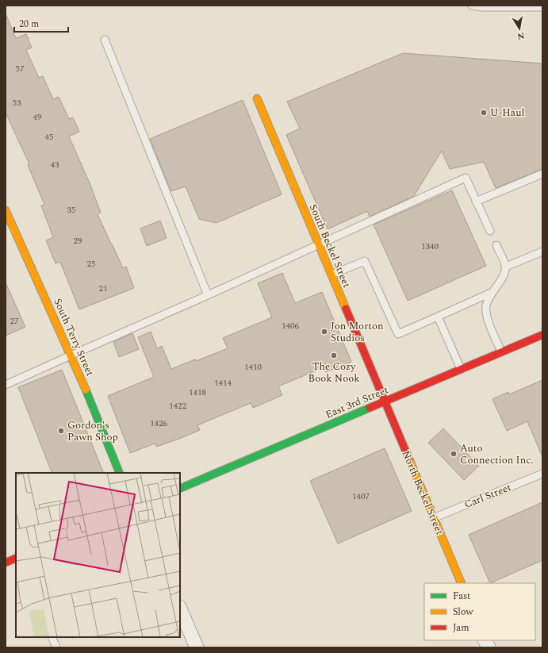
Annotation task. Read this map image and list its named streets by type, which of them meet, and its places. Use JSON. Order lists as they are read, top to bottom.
{
  "streets": {
    "street": [
      "South Beckel Street",
      "South Terry Street",
      "East 3rd Street",
      "North Beckel Street"
    ],
    "lane": ["Carl Street"]
  },
  "crossings": [
    ["South Beckel Street", "East 3rd Street"],
    ["South Beckel Street", "North Beckel Street"],
    ["East 3rd Street", "North Beckel Street"],
    ["North Beckel Street", "Carl Street"]
  ],
  "places": [
    "U-Haul",
    "Jon Morton Studios",
    "The Cozy Book Nook",
    "Gordon's Pawn Shop",
    "Auto Connection Inc."
  ],
  "house_numbers": [
    "57",
    "53",
    "49",
    "45",
    "43",
    "35",
    "29",
    "1340",
    "25",
    "21",
    "27",
    "1406",
    "1410",
    "1414",
    "1418",
    "1422",
    "1426",
    "1407"
  ],
  "legend": ["Fast", "Slow", "Jam"],
  "scale_bar": "20 m",
  "north": "bottom"
}
